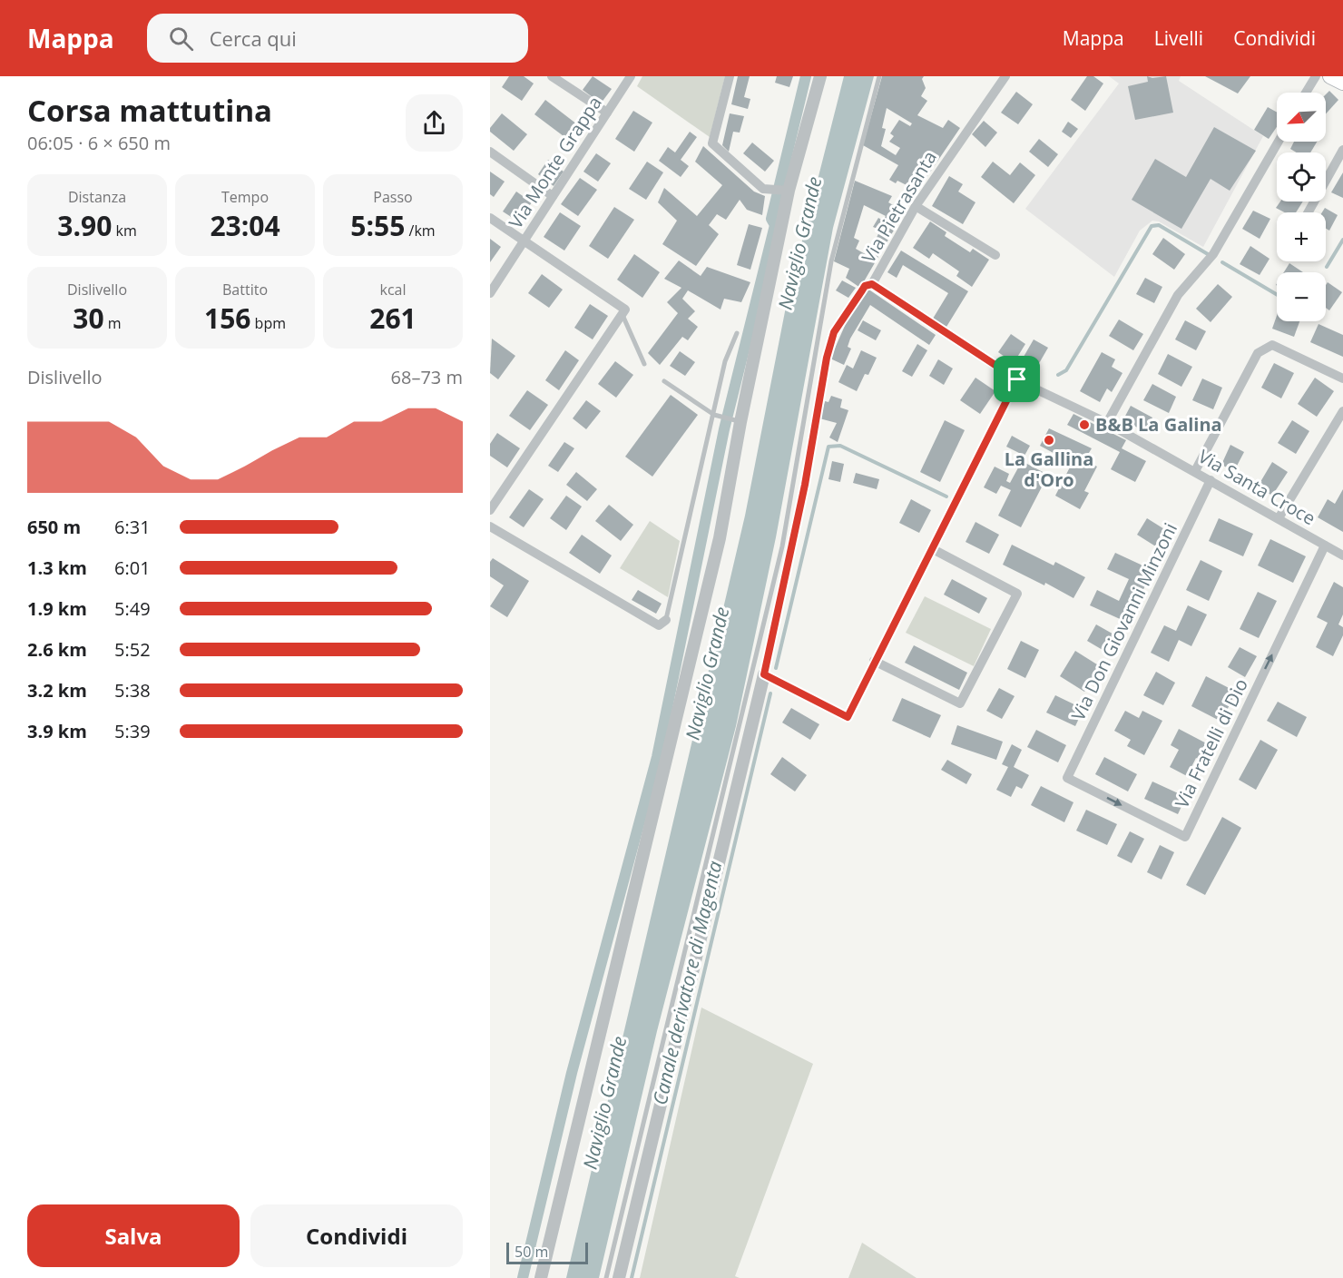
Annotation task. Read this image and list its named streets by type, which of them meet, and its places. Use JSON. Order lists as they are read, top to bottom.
{
  "streets": {
    "street": [
      "Via Monte Grappa",
      "Via Pietrasanta",
      "Via Santa Croce",
      "Via Don Giovanni Minzoni",
      "Via Fratelli di Dio"
    ]
  },
  "crossings": [
    ["Via Pietrasanta", "Via Santa Croce"],
    ["Via Santa Croce", "Via Don Giovanni Minzoni"],
    ["Via Santa Croce", "Via Fratelli di Dio"],
    ["Via Don Giovanni Minzoni", "Via Fratelli di Dio"]
  ],
  "water": ["Naviglio Grande", "Canale derivatore di Magenta"],
  "places": ["B&B La Galina", "La Gallina d'Oro"],
  "scale_bar": "50 m",
  "north": "bottom left",
  "page": {
    "header": "Mappa",
    "search": "Cerca qui",
    "nav": ["Mappa", "Livelli", "Condividi"],
    "heading": ["Corsa mattutina", "06:05 · 6 × 650 m"],
    "map_buttons": ["+", "−"],
    "stats": [
      ["Distanza", "3.90 km"],
      ["Tempo", "23:04"],
      ["Passo", "5:55 /km"],
      ["Dislivello", "30 m"],
      ["Battito", "156 bpm"],
      ["kcal", "261"]
    ],
    "chart": ["Dislivello", "68–73 m"],
    "list": [
      {
        "name": "650 m",
        "note": "6:31"
      },
      {
        "name": "1.3 km",
        "note": "6:01"
      },
      {
        "name": "1.9 km",
        "note": "5:49"
      },
      {
        "name": "2.6 km",
        "note": "5:52"
      },
      {
        "name": "3.2 km",
        "note": "5:38"
      },
      {
        "name": "3.9 km",
        "note": "5:39"
      }
    ],
    "buttons": ["Salva", "Condividi"],
    "scale": "50 m"
  }
}
